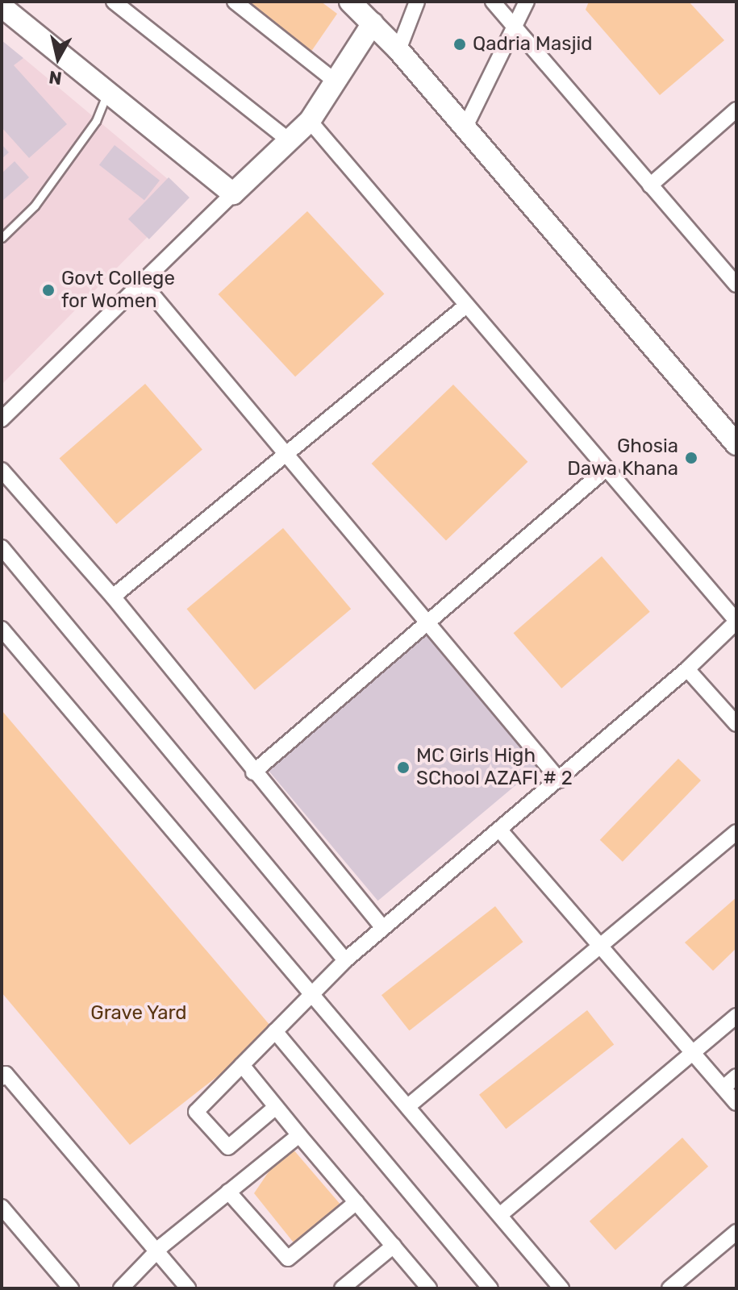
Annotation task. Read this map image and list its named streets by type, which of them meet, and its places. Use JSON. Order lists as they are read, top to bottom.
{
  "parks": ["Grave Yard"],
  "places": [
    "Qadria Masjid",
    "Govt College for Women",
    "Ghosia Dawa Khana",
    "MC Girls High SChool AZAFI # 2"
  ],
  "north": "bottom"
}
